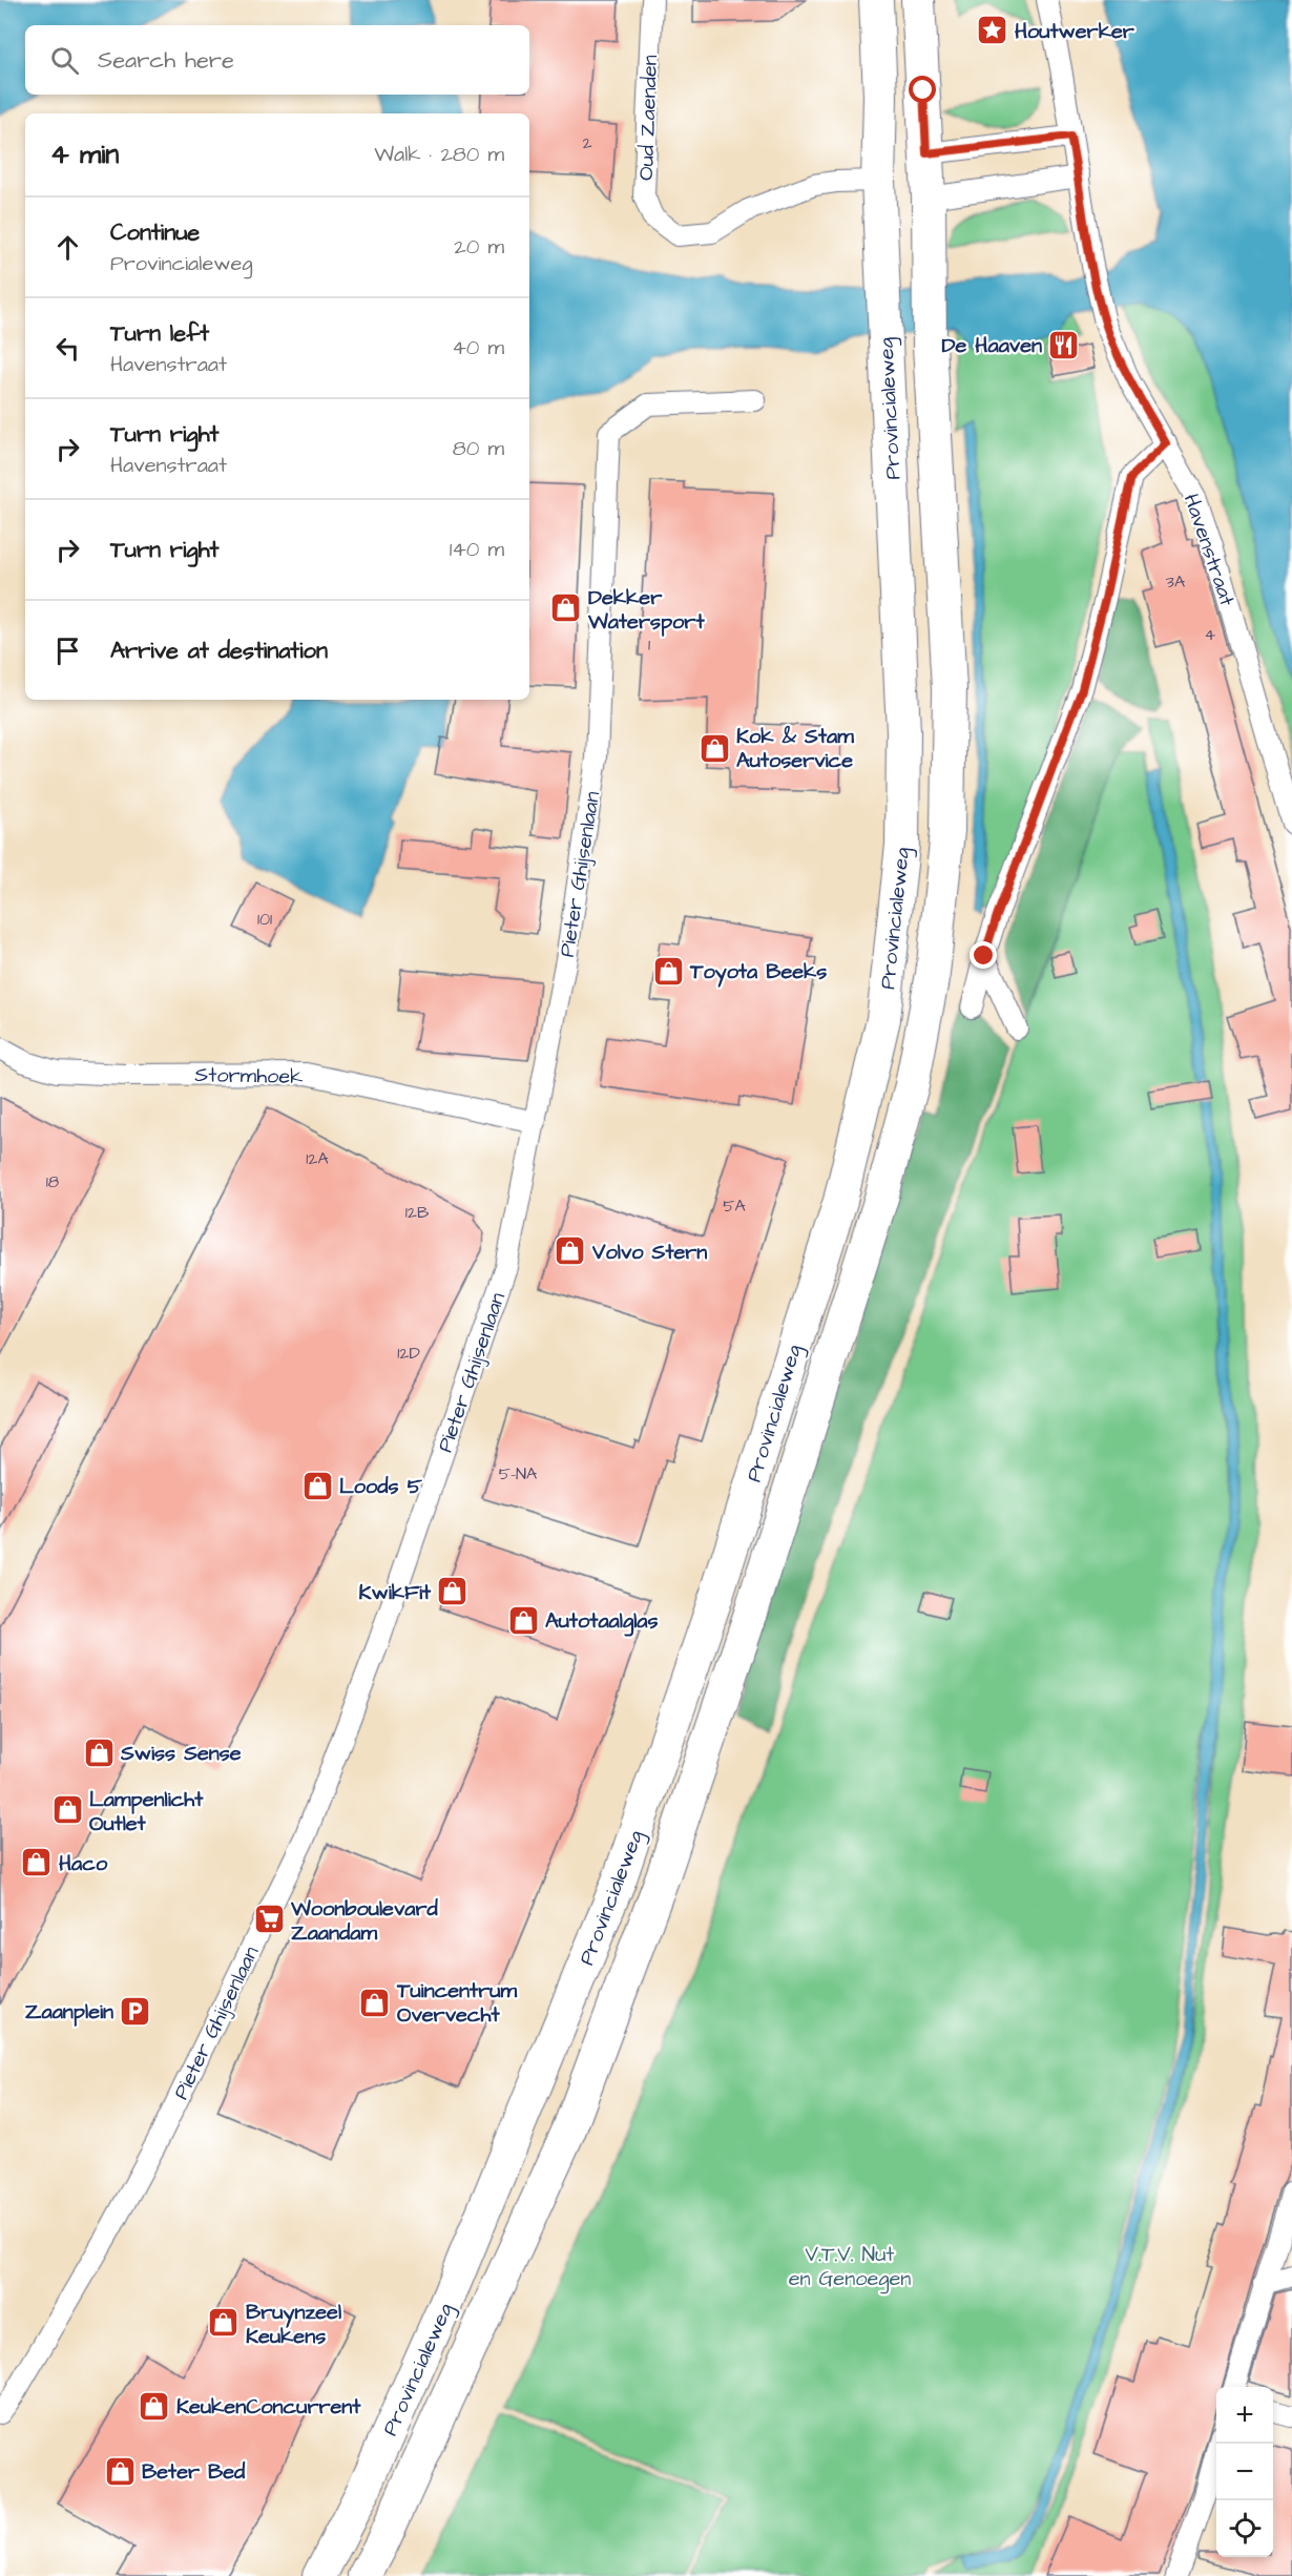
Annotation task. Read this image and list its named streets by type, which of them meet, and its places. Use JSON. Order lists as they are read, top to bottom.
{
  "streets": {
    "main road": ["Provincialeweg"],
    "street": [
      "Oud Zaenden",
      "Havenstraat",
      "Pieter Ghijsenlaan",
      "Stormhoek"
    ]
  },
  "crossings": [
    ["Oud Zaenden", "Provincialeweg"],
    ["Pieter Ghijsenlaan", "Stormhoek"]
  ],
  "parks": ["V.T.V. Nut en Genoegen"],
  "places": {
    "place": ["Houtwerker"],
    "restaurant": ["De Haaven"],
    "shop": [
      "Dekker Watersport",
      "Kok & Stam Autoservice",
      "Toyota Beeks",
      "Volvo Stern",
      "Loods 5",
      "KwikFit",
      "Autotaalglas",
      "Swiss Sense",
      "Lampenlicht Outlet",
      "Haco",
      "Tuincentrum Overvecht",
      "Bruynzeel Keukens",
      "KeukenConcurrent",
      "Beter Bed"
    ],
    "supermarket": ["Woonboulevard Zaandam"],
    "parking": ["Zaanplein"]
  },
  "house_numbers": [
    "2",
    "3A",
    "4",
    "1",
    "101",
    "12A",
    "18",
    "5A",
    "12B",
    "12D",
    "5-NA"
  ],
  "page": {
    "search": "Search here",
    "heading": ["4 min", "Walk · 280 m"],
    "list": [
      ["Continue", "Provincialeweg", "20 m"],
      ["Turn left", "Havenstraat", "40 m"],
      ["Turn right", "Havenstraat", "80 m"],
      ["Turn right", "140 m"],
      "Arrive at destination"
    ],
    "map_buttons": ["+", "−"]
  }
}
